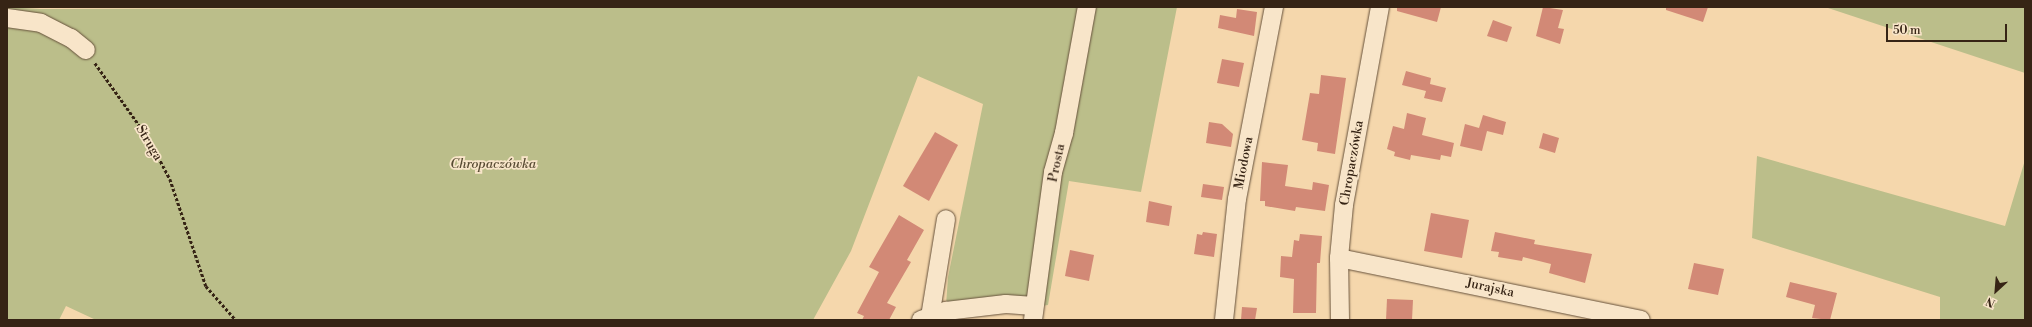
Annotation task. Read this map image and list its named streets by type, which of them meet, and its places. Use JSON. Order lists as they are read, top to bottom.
{
  "streets": {
    "street": [
      "Prosta",
      "Miodowa",
      "Chropaczówka",
      "Jurajska"
    ],
    "path": ["Struga"]
  },
  "crossings": [
    ["Chropaczówka", "Jurajska"]
  ],
  "parks": ["Chropaczówka"],
  "scale_bar": "50 m",
  "north": "bottom left"
}
